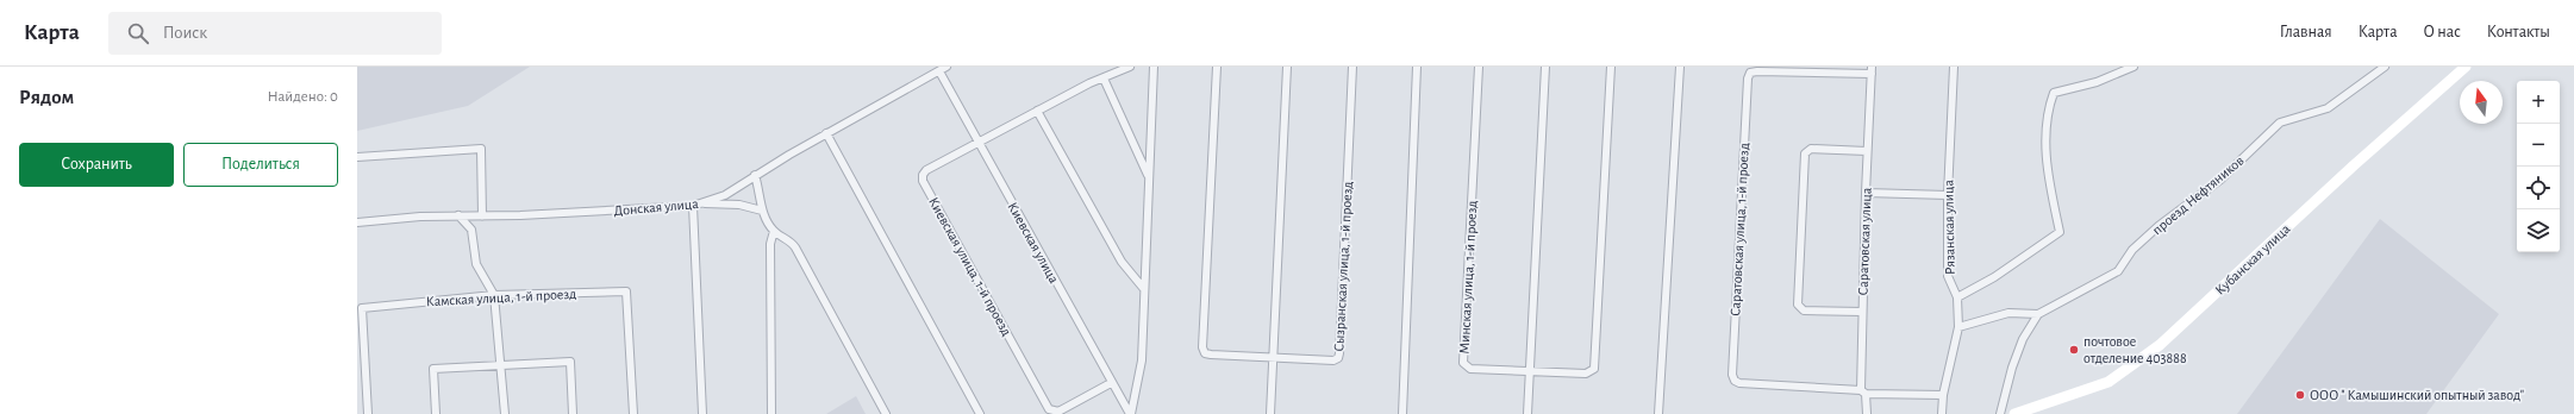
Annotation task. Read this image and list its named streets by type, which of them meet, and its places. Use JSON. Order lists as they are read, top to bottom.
{
  "streets": {
    "street": [
      "проезд Нефтяников",
      "Донская улица",
      "Рязанская улица",
      "Саратовская улица, 1-й проезд",
      "Саратовская улица",
      "Киевская улица",
      "Кубанская улица",
      "Киевская улица, 1-й проезд",
      "Сызранская улица, 1-й проезд",
      "Минская улица, 1-й проезд",
      "Камская улица, 1-й проезд"
    ]
  },
  "crossings": [
    ["Донская улица", "Киевская улица"],
    ["Саратовская улица, 1-й проезд", "Саратовская улица"],
    ["Киевская улица", "Киевская улица, 1-й проезд"]
  ],
  "places": ["почтовое отделение 403888", "ООО \" Камышинский опытный завод\""],
  "north": "top",
  "page": {
    "header": "Карта",
    "search": "Поиск",
    "nav": [
      "Главная",
      "Карта",
      "О нас",
      "Контакты"
    ],
    "heading": ["Рядом", "Найдено: 0"],
    "map_buttons": ["+", "−"],
    "buttons": ["Сохранить", "Поделиться"]
  }
}
